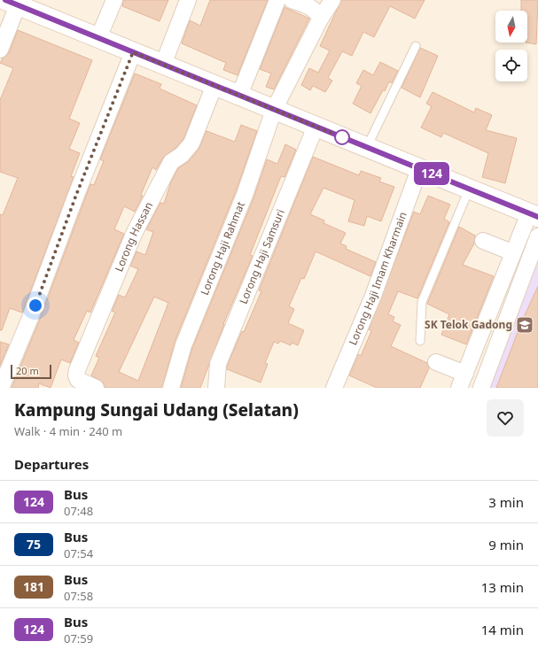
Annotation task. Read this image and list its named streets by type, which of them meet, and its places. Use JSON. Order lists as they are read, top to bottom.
{
  "streets": {
    "street": [
      "Lorong Hassan",
      "Lorong Haji Rahmat",
      "Lorong Haji Samsuri",
      "Lorong Haji Imam Kharmain"
    ]
  },
  "places": {
    "school or university": ["SK Telok Gadong"]
  },
  "lines": ["bus line 124"],
  "scale_bar": "20 m",
  "north": "bottom",
  "page": {
    "on_map": "124",
    "scale": "20 m",
    "heading": [
      ["Kampung Sungai Udang (Selatan)", "Walk · 4 min · 240 m"],
      "Departures"
    ],
    "list": [
      {
        "mark": "124",
        "name": "Bus",
        "note": "07:48",
        "value": "3 min"
      },
      {
        "mark": "75",
        "name": "Bus",
        "note": "07:54",
        "value": "9 min"
      },
      {
        "mark": "181",
        "name": "Bus",
        "note": "07:58",
        "value": "13 min"
      },
      {
        "mark": "124",
        "name": "Bus",
        "note": "07:59",
        "value": "14 min"
      }
    ]
  }
}
